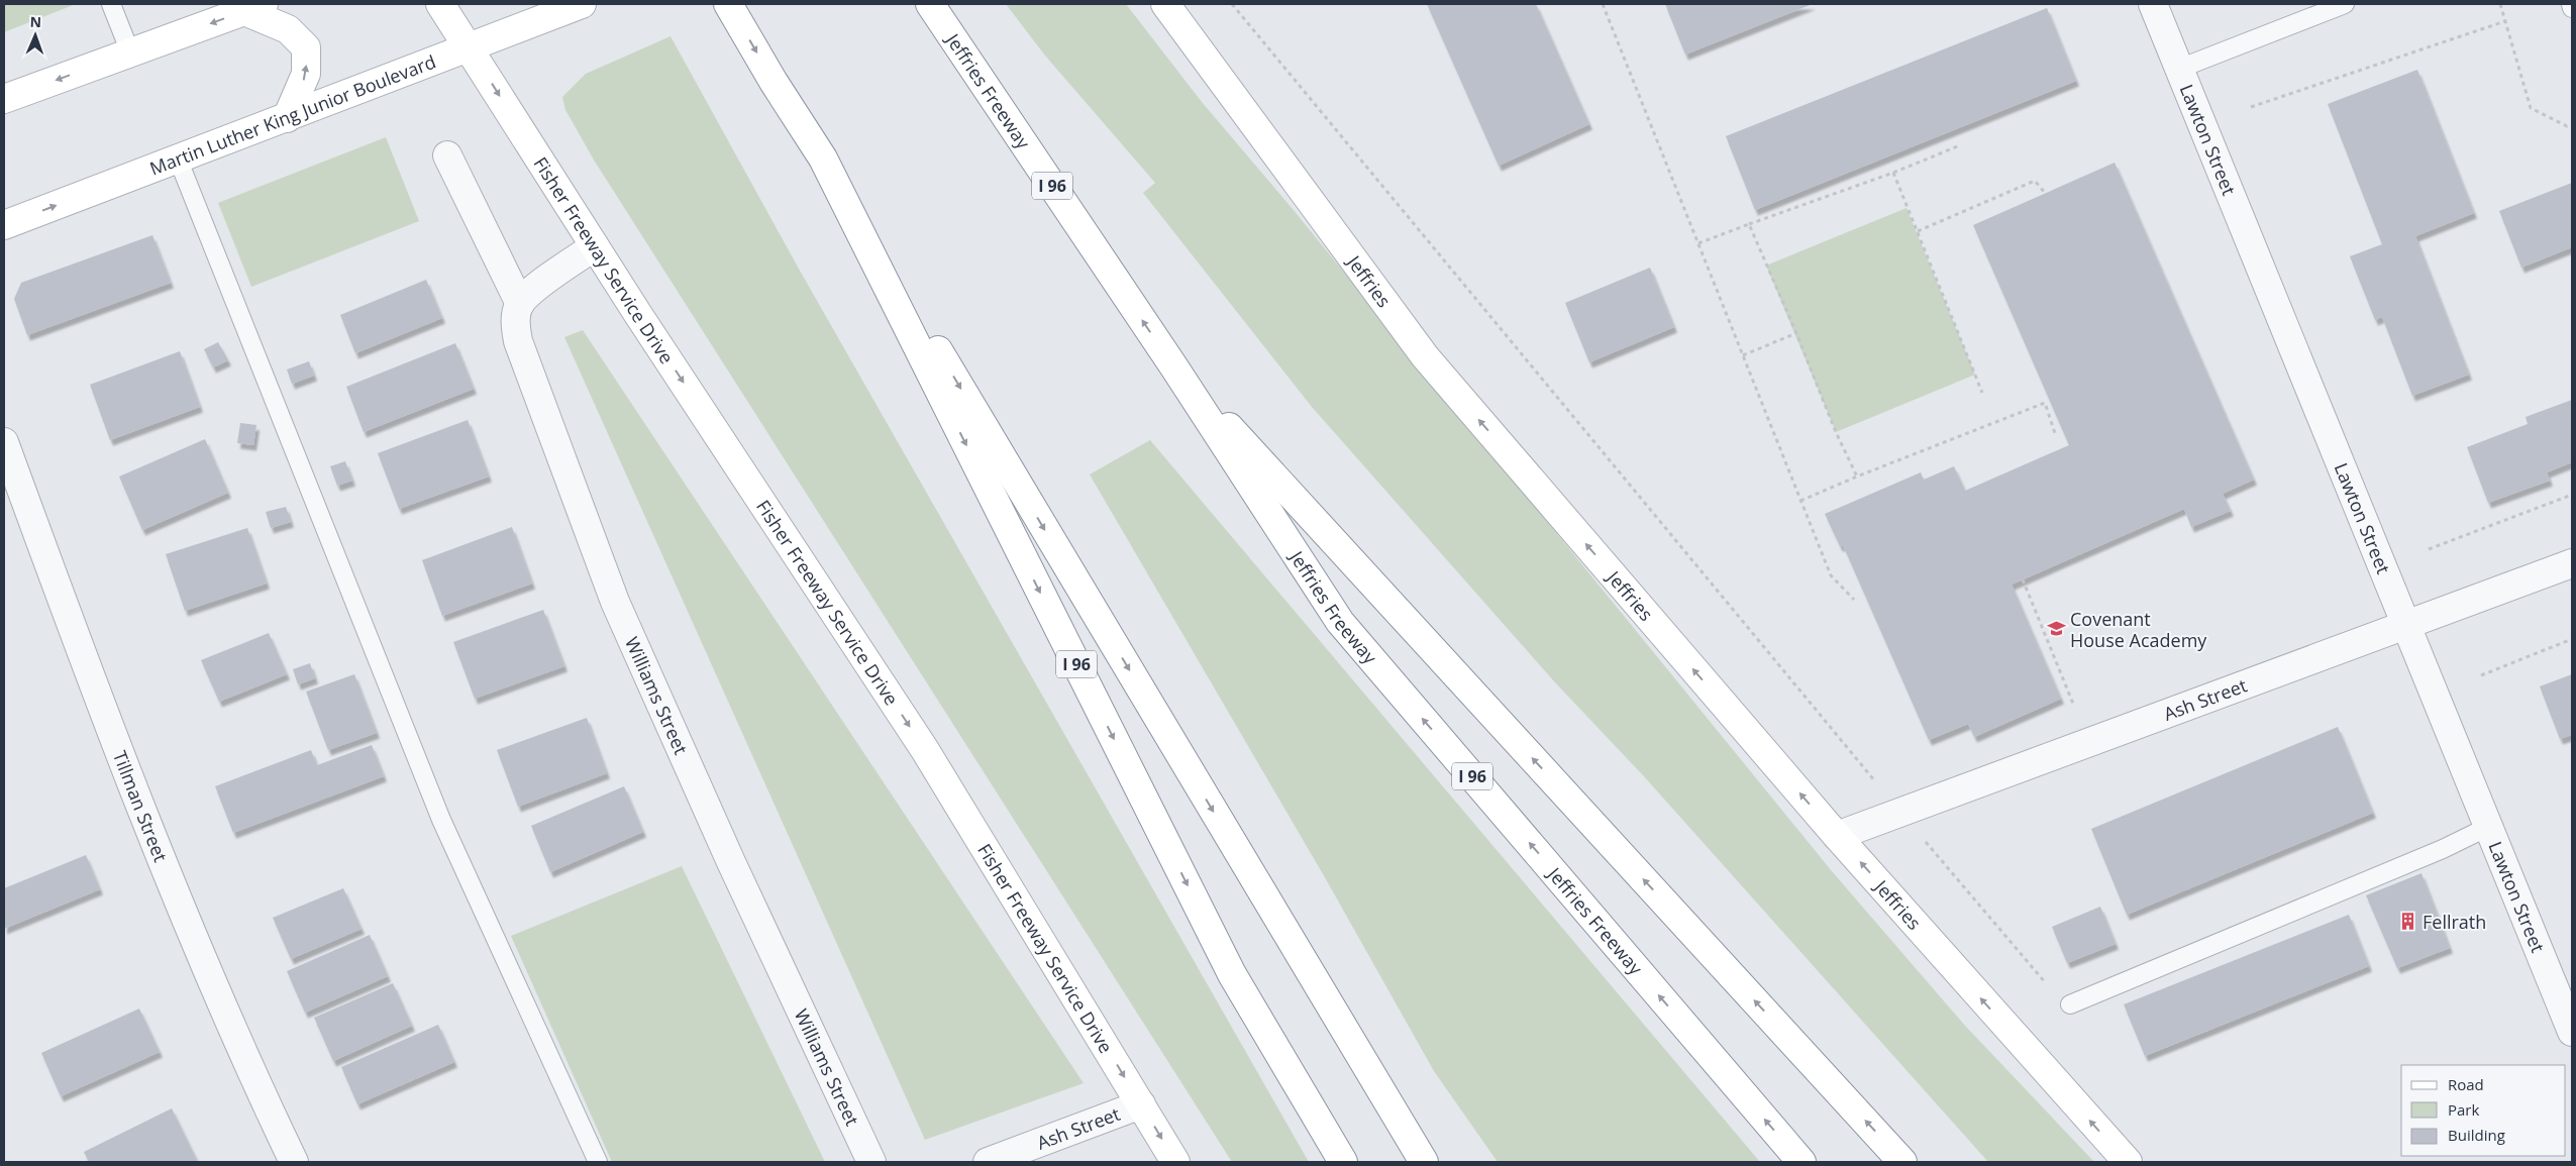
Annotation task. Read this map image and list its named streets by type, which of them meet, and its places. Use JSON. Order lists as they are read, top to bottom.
{
  "streets": {
    "main road": [
      "Jeffries Freeway",
      "Martin Luther King Junior Boulevard",
      "I 96",
      "Fisher Freeway Service Drive",
      "Jeffries"
    ],
    "street": [
      "Lawton Street",
      "Williams Street",
      "Ash Street",
      "Tillman Street"
    ]
  },
  "crossings": [
    ["Martin Luther King Junior Boulevard", "Fisher Freeway Service Drive"],
    ["Lawton Street", "Ash Street"],
    ["Fisher Freeway Service Drive", "Ash Street"],
    ["Jeffries", "Ash Street"]
  ],
  "places": {
    "school or university": ["Covenant House Academy"],
    "building": ["Fellrath"]
  },
  "legend": ["Road", "Park", "Building"],
  "north": "top"
}
